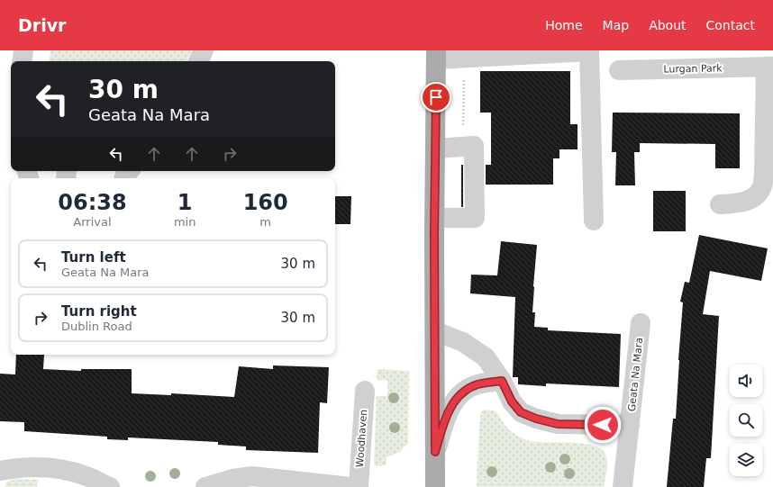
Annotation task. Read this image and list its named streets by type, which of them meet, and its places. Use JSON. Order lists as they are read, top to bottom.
{
  "streets": {
    "street": ["Lurgan Park", "Geata Na Mara", "Woodhaven"]
  },
  "page": {
    "header": "Drivr",
    "nav": [
      "Home",
      "Map",
      "About",
      "Contact"
    ],
    "turn": ["30 m", "Geata Na Mara"],
    "eta": [
      "06:38",
      "Arrival",
      "1",
      "min",
      "160",
      "m"
    ],
    "list": [
      {
        "name": "Turn left",
        "note": "Geata Na Mara",
        "value": "30 m"
      },
      {
        "name": "Turn right",
        "note": "Dublin Road",
        "value": "30 m"
      }
    ]
  }
}
